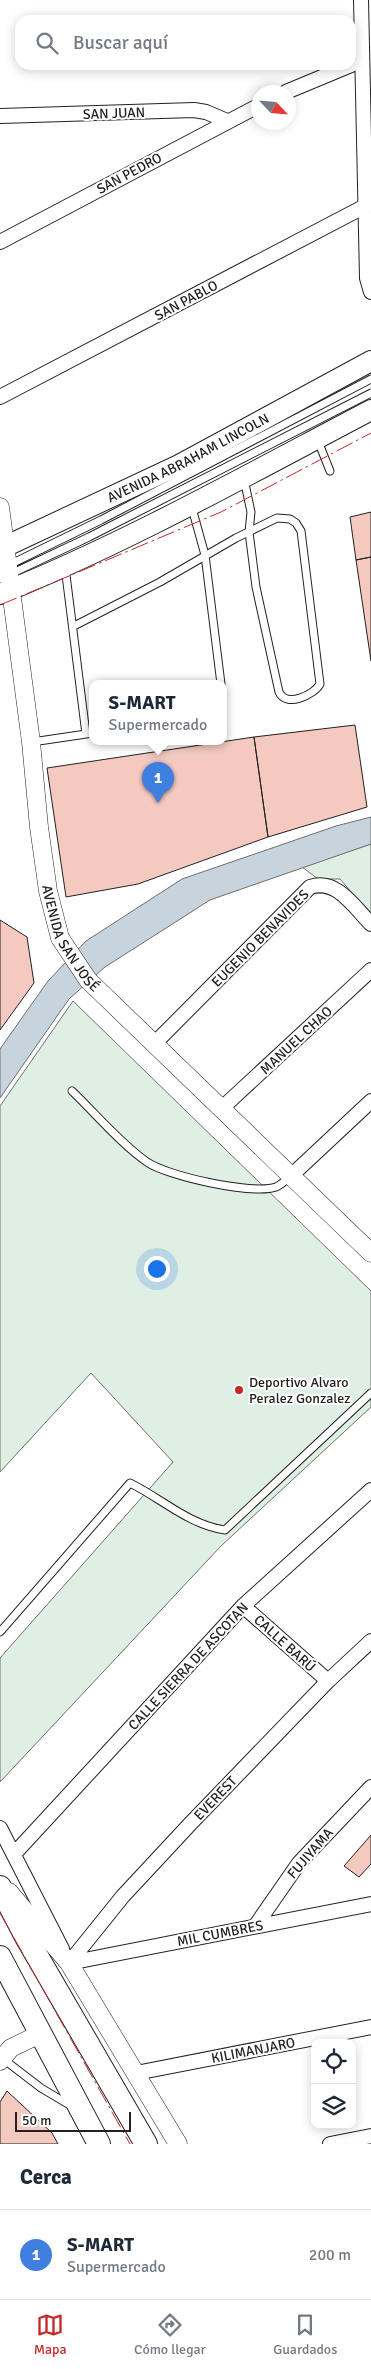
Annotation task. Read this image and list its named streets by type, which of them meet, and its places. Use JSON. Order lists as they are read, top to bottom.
{
  "streets": {
    "main road": ["AVENIDA ABRAHAM LINCOLN"],
    "street": [
      "SAN JUAN",
      "SAN PEDRO",
      "SAN PABLO",
      "AVENIDA SAN JOSÉ",
      "EUGENIO BENAVIDES",
      "MANUEL CHAO",
      "CALLE BARÚ",
      "CALLE SIERRA DE ASCOTAN",
      "EVEREST",
      "FUJIYAMA",
      "MIL CUMBRES",
      "KILIMANJARO"
    ]
  },
  "crossings": [
    ["SAN JUAN", "SAN PEDRO"],
    ["AVENIDA ABRAHAM LINCOLN", "AVENIDA SAN JOSÉ"],
    ["AVENIDA SAN JOSÉ", "EUGENIO BENAVIDES"],
    ["AVENIDA SAN JOSÉ", "MANUEL CHAO"],
    ["CALLE BARÚ", "CALLE SIERRA DE ASCOTAN"],
    ["CALLE BARÚ", "EVEREST"],
    ["EVEREST", "MIL CUMBRES"],
    ["FUJIYAMA", "MIL CUMBRES"]
  ],
  "places": ["Deportivo Alvaro Peralez Gonzalez"],
  "scale_bar": "50 m",
  "north": "bottom right",
  "page": {
    "search": "Buscar aquí",
    "popup": ["S-MART", "Supermercado"],
    "pins": "1",
    "scale": "50 m",
    "heading": "Cerca",
    "list": [
      {
        "mark": "1",
        "name": "S-MART",
        "note": "Supermercado",
        "value": "200 m"
      }
    ],
    "nav": ["Mapa", "Cómo llegar", "Guardados"]
  }
}
